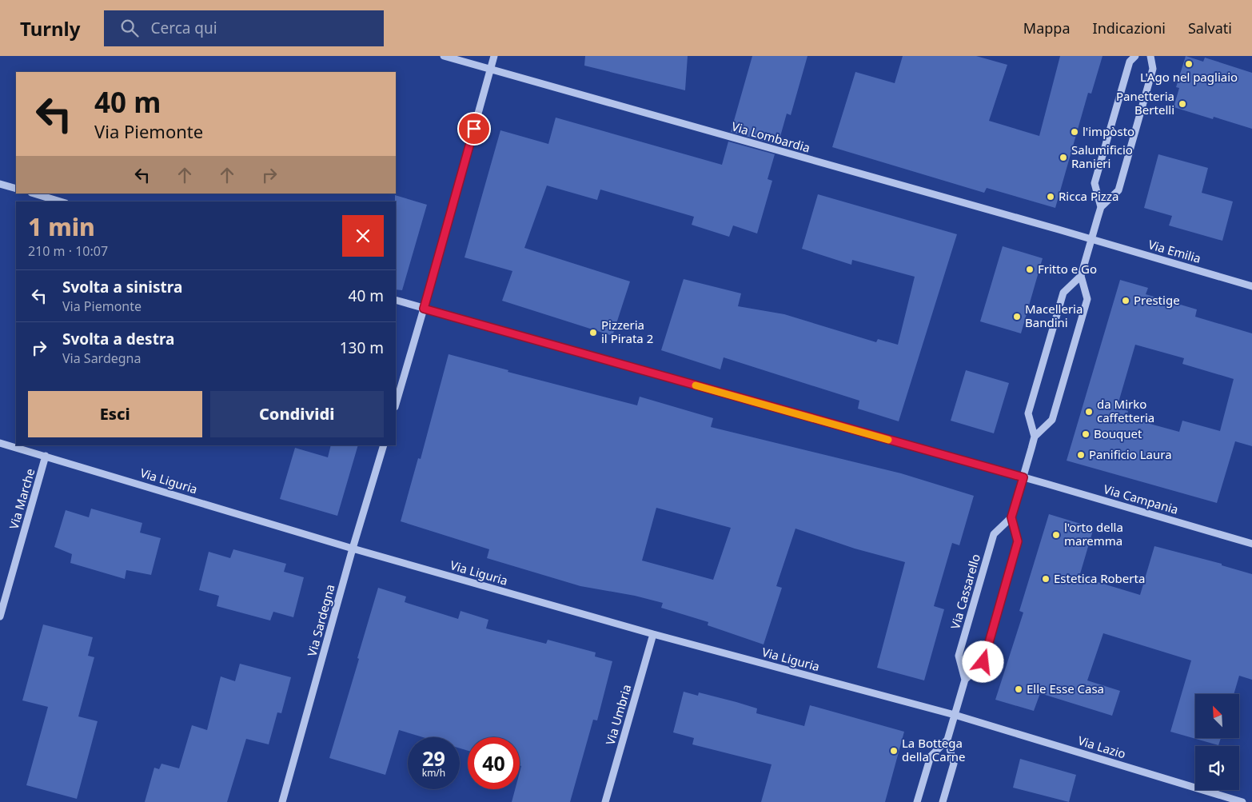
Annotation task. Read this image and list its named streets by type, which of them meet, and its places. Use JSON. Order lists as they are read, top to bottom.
{
  "streets": {
    "street": [
      "Via Lombardia",
      "Via Emilia",
      "Via Liguria",
      "Via Marche",
      "Via Campania",
      "Via Cassarello",
      "Via Sardegna",
      "Via Umbria",
      "Via Lazio"
    ]
  },
  "crossings": [
    ["Via Lombardia", "Via Emilia"],
    ["Via Liguria", "Via Marche"],
    ["Via Liguria", "Via Cassarello"],
    ["Via Liguria", "Via Sardegna"],
    ["Via Liguria", "Via Umbria"],
    ["Via Liguria", "Via Lazio"],
    ["Via Campania", "Via Cassarello"],
    ["Via Cassarello", "Via Lazio"]
  ],
  "places": [
    "L'Ago nel pagliaio",
    "Panetteria Bertelli",
    "l'impòsto",
    "Salumificio Ranieri",
    "Ricca Pizza",
    "Fritto e Go",
    "Prestige",
    "Macelleria Bandini",
    "Pizzeria il Pirata 2",
    "da Mirko caffetteria",
    "Bouquet",
    "Panificio Laura",
    "l'orto della maremma",
    "Estetica Roberta",
    "Elle Esse Casa",
    "La Bottega della Carne"
  ],
  "north": "top left",
  "page": {
    "header": "Turnly",
    "search": "Cerca qui",
    "nav": ["Mappa", "Indicazioni", "Salvati"],
    "turn": ["40 m", "Via Piemonte"],
    "heading": ["1 min", "210 m · 10:07"],
    "list": [
      {
        "name": "Svolta a sinistra",
        "note": "Via Piemonte",
        "value": "40 m"
      },
      {
        "name": "Svolta a destra",
        "note": "Via Sardegna",
        "value": "130 m"
      }
    ],
    "buttons": ["Esci", "Condividi"],
    "speed": "29 km/h",
    "limit": "40"
  }
}
